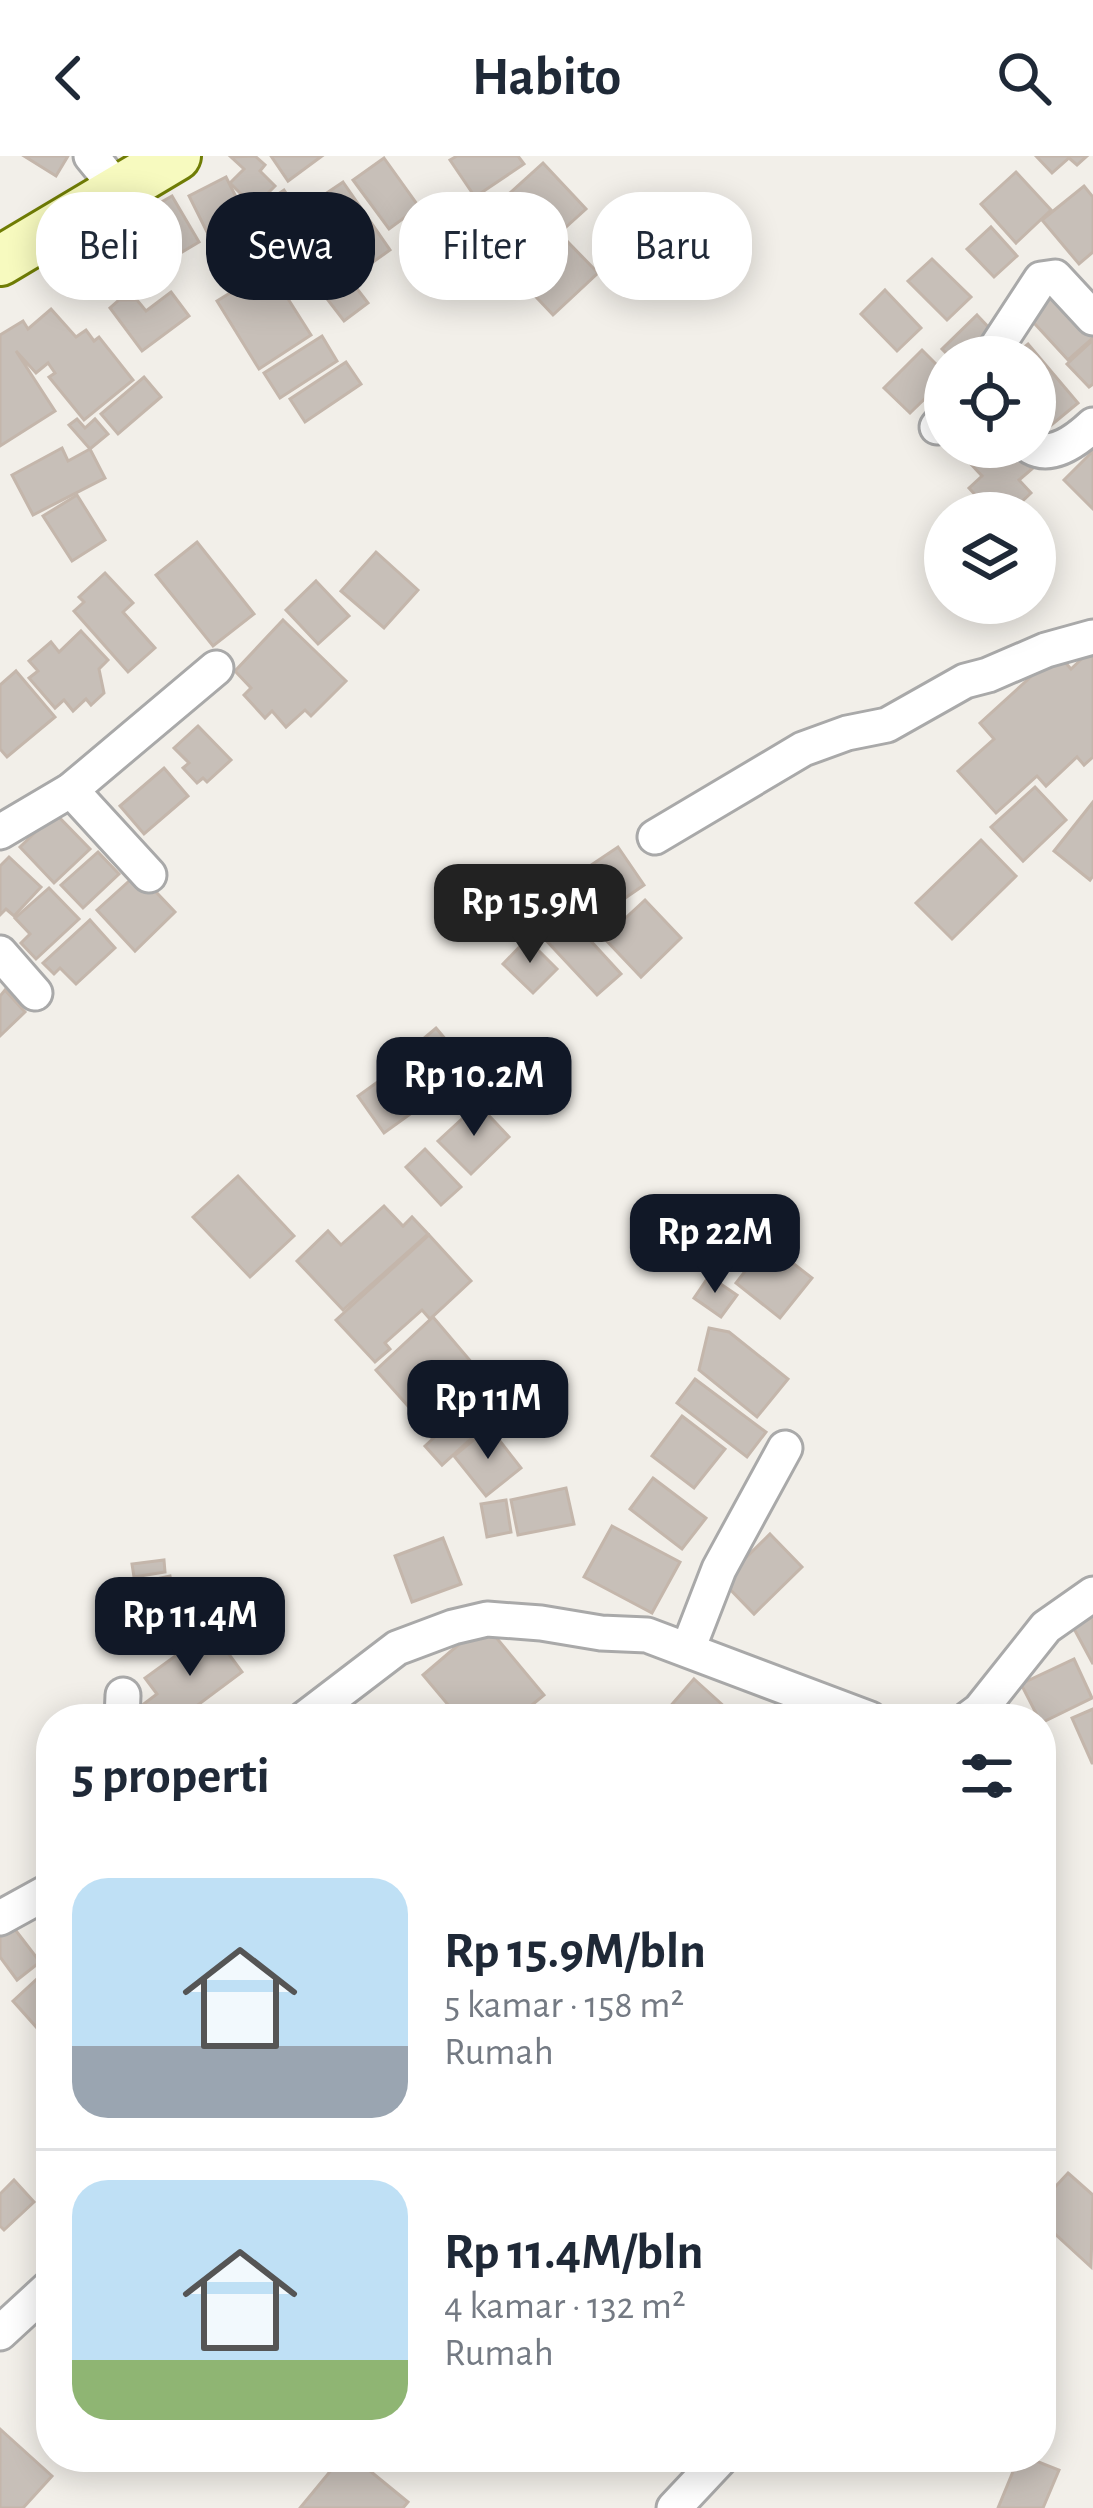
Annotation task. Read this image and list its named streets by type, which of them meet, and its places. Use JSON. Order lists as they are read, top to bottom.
{
  "page": {
    "header": "Habito",
    "chip": [
      "Beli",
      "Sewa",
      "Filter",
      "Baru"
    ],
    "price": [
      "Rp 15.9M",
      "Rp 10.2M",
      "Rp 22M",
      "Rp 11M",
      "Rp 11.4M"
    ],
    "heading": "5 properti",
    "list": [
      {
        "name": "Rp 15.9M/bln",
        "note": "5 kamar · 158 m² · Rumah"
      },
      {
        "name": "Rp 11.4M/bln",
        "note": "4 kamar · 132 m² · Rumah"
      }
    ]
  }
}
